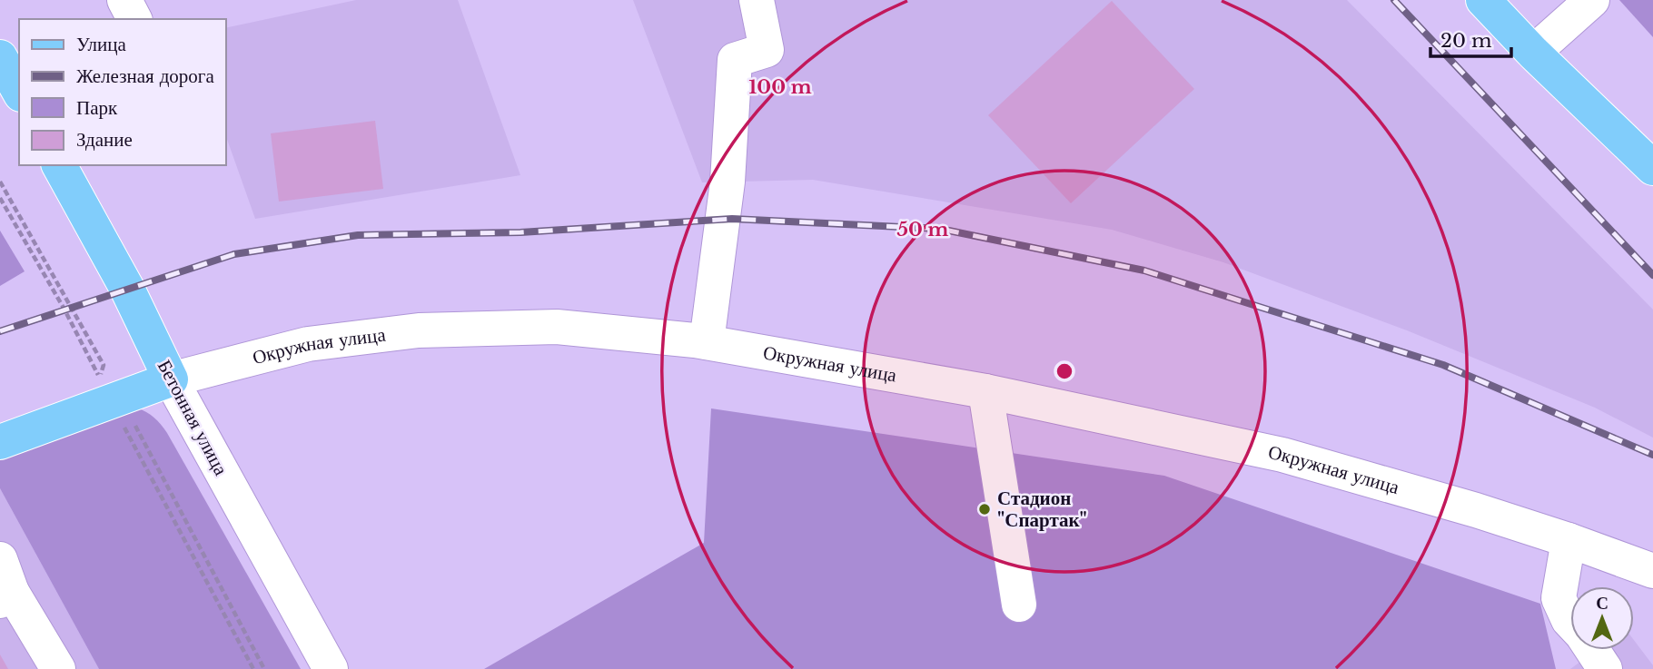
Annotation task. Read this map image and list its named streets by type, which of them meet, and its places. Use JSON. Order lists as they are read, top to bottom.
{
  "streets": {
    "main road": ["Окружная улица", "Бетонная улица"]
  },
  "crossings": [
    ["Окружная улица", "Бетонная улица"]
  ],
  "places": ["Стадион \"Спартак\""],
  "legend": [
    "Улица",
    "Железная дорога",
    "Парк",
    "Здание"
  ],
  "scale_bar": "20 m",
  "north": "top",
  "rings": ["100 m", "50 m"]
}
